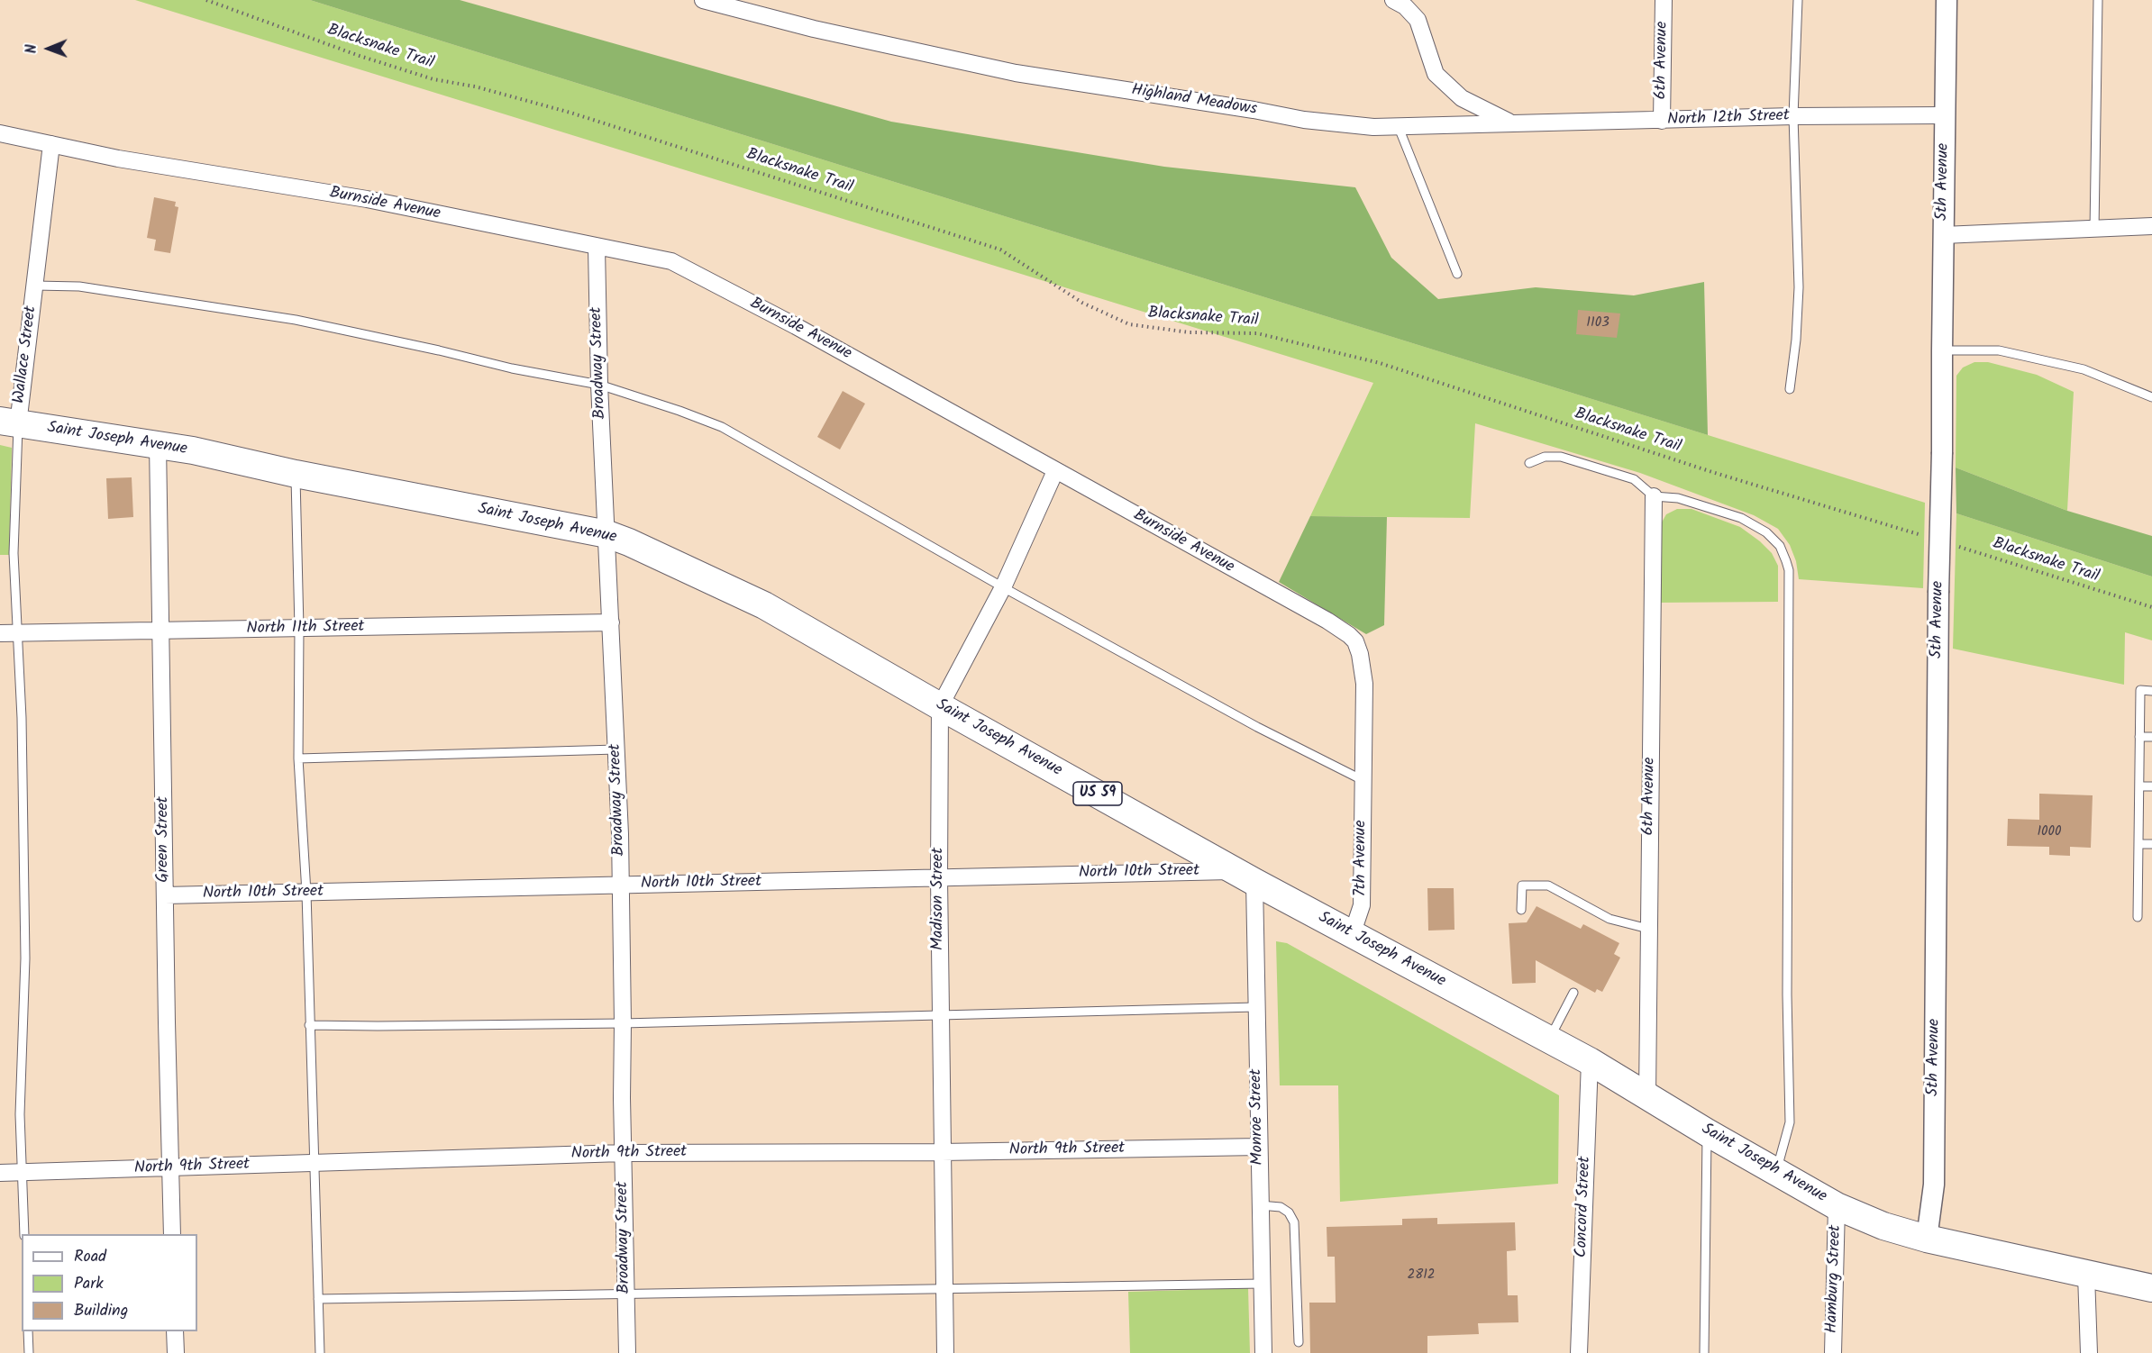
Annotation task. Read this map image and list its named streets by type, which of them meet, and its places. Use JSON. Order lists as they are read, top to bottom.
{
  "streets": {
    "main road": ["Saint Joseph Avenue", "US 59"],
    "street": [
      "6th Avenue",
      "Highland Meadows",
      "North 12th Street",
      "5th Avenue",
      "Burnside Avenue",
      "Wallace Street",
      "Broadway Street",
      "North 11th Street",
      "Green Street",
      "7th Avenue",
      "North 10th Street",
      "Madison Street",
      "Monroe Street",
      "North 9th Street",
      "Concord Street",
      "Hamburg Street"
    ],
    "path": ["Blacksnake Trail"]
  },
  "crossings": [
    ["6th Avenue", "North 12th Street"],
    ["6th Avenue", "Saint Joseph Avenue"],
    ["Highland Meadows", "North 12th Street"],
    ["North 12th Street", "5th Avenue"],
    ["5th Avenue", "Saint Joseph Avenue"],
    ["Burnside Avenue", "Broadway Street"],
    ["Burnside Avenue", "7th Avenue"],
    ["Burnside Avenue", "Madison Street"],
    ["Wallace Street", "Saint Joseph Avenue"],
    ["Broadway Street", "Saint Joseph Avenue"],
    ["Broadway Street", "North 11th Street"],
    ["Broadway Street", "North 10th Street"],
    ["Broadway Street", "North 9th Street"],
    ["Saint Joseph Avenue", "Green Street"],
    ["Saint Joseph Avenue", "7th Avenue"],
    ["Saint Joseph Avenue", "North 10th Street"],
    ["Saint Joseph Avenue", "Madison Street"],
    ["Saint Joseph Avenue", "Monroe Street"],
    ["Saint Joseph Avenue", "Concord Street"],
    ["Saint Joseph Avenue", "Hamburg Street"],
    ["North 11th Street", "Green Street"],
    ["Green Street", "North 10th Street"],
    ["Green Street", "North 9th Street"],
    ["North 10th Street", "Madison Street"],
    ["North 10th Street", "Monroe Street"],
    ["Madison Street", "North 9th Street"],
    ["Monroe Street", "North 9th Street"]
  ],
  "house_numbers": ["1103", "1000", "2812"],
  "legend": ["Road", "Park", "Building"],
  "north": "left"
}
